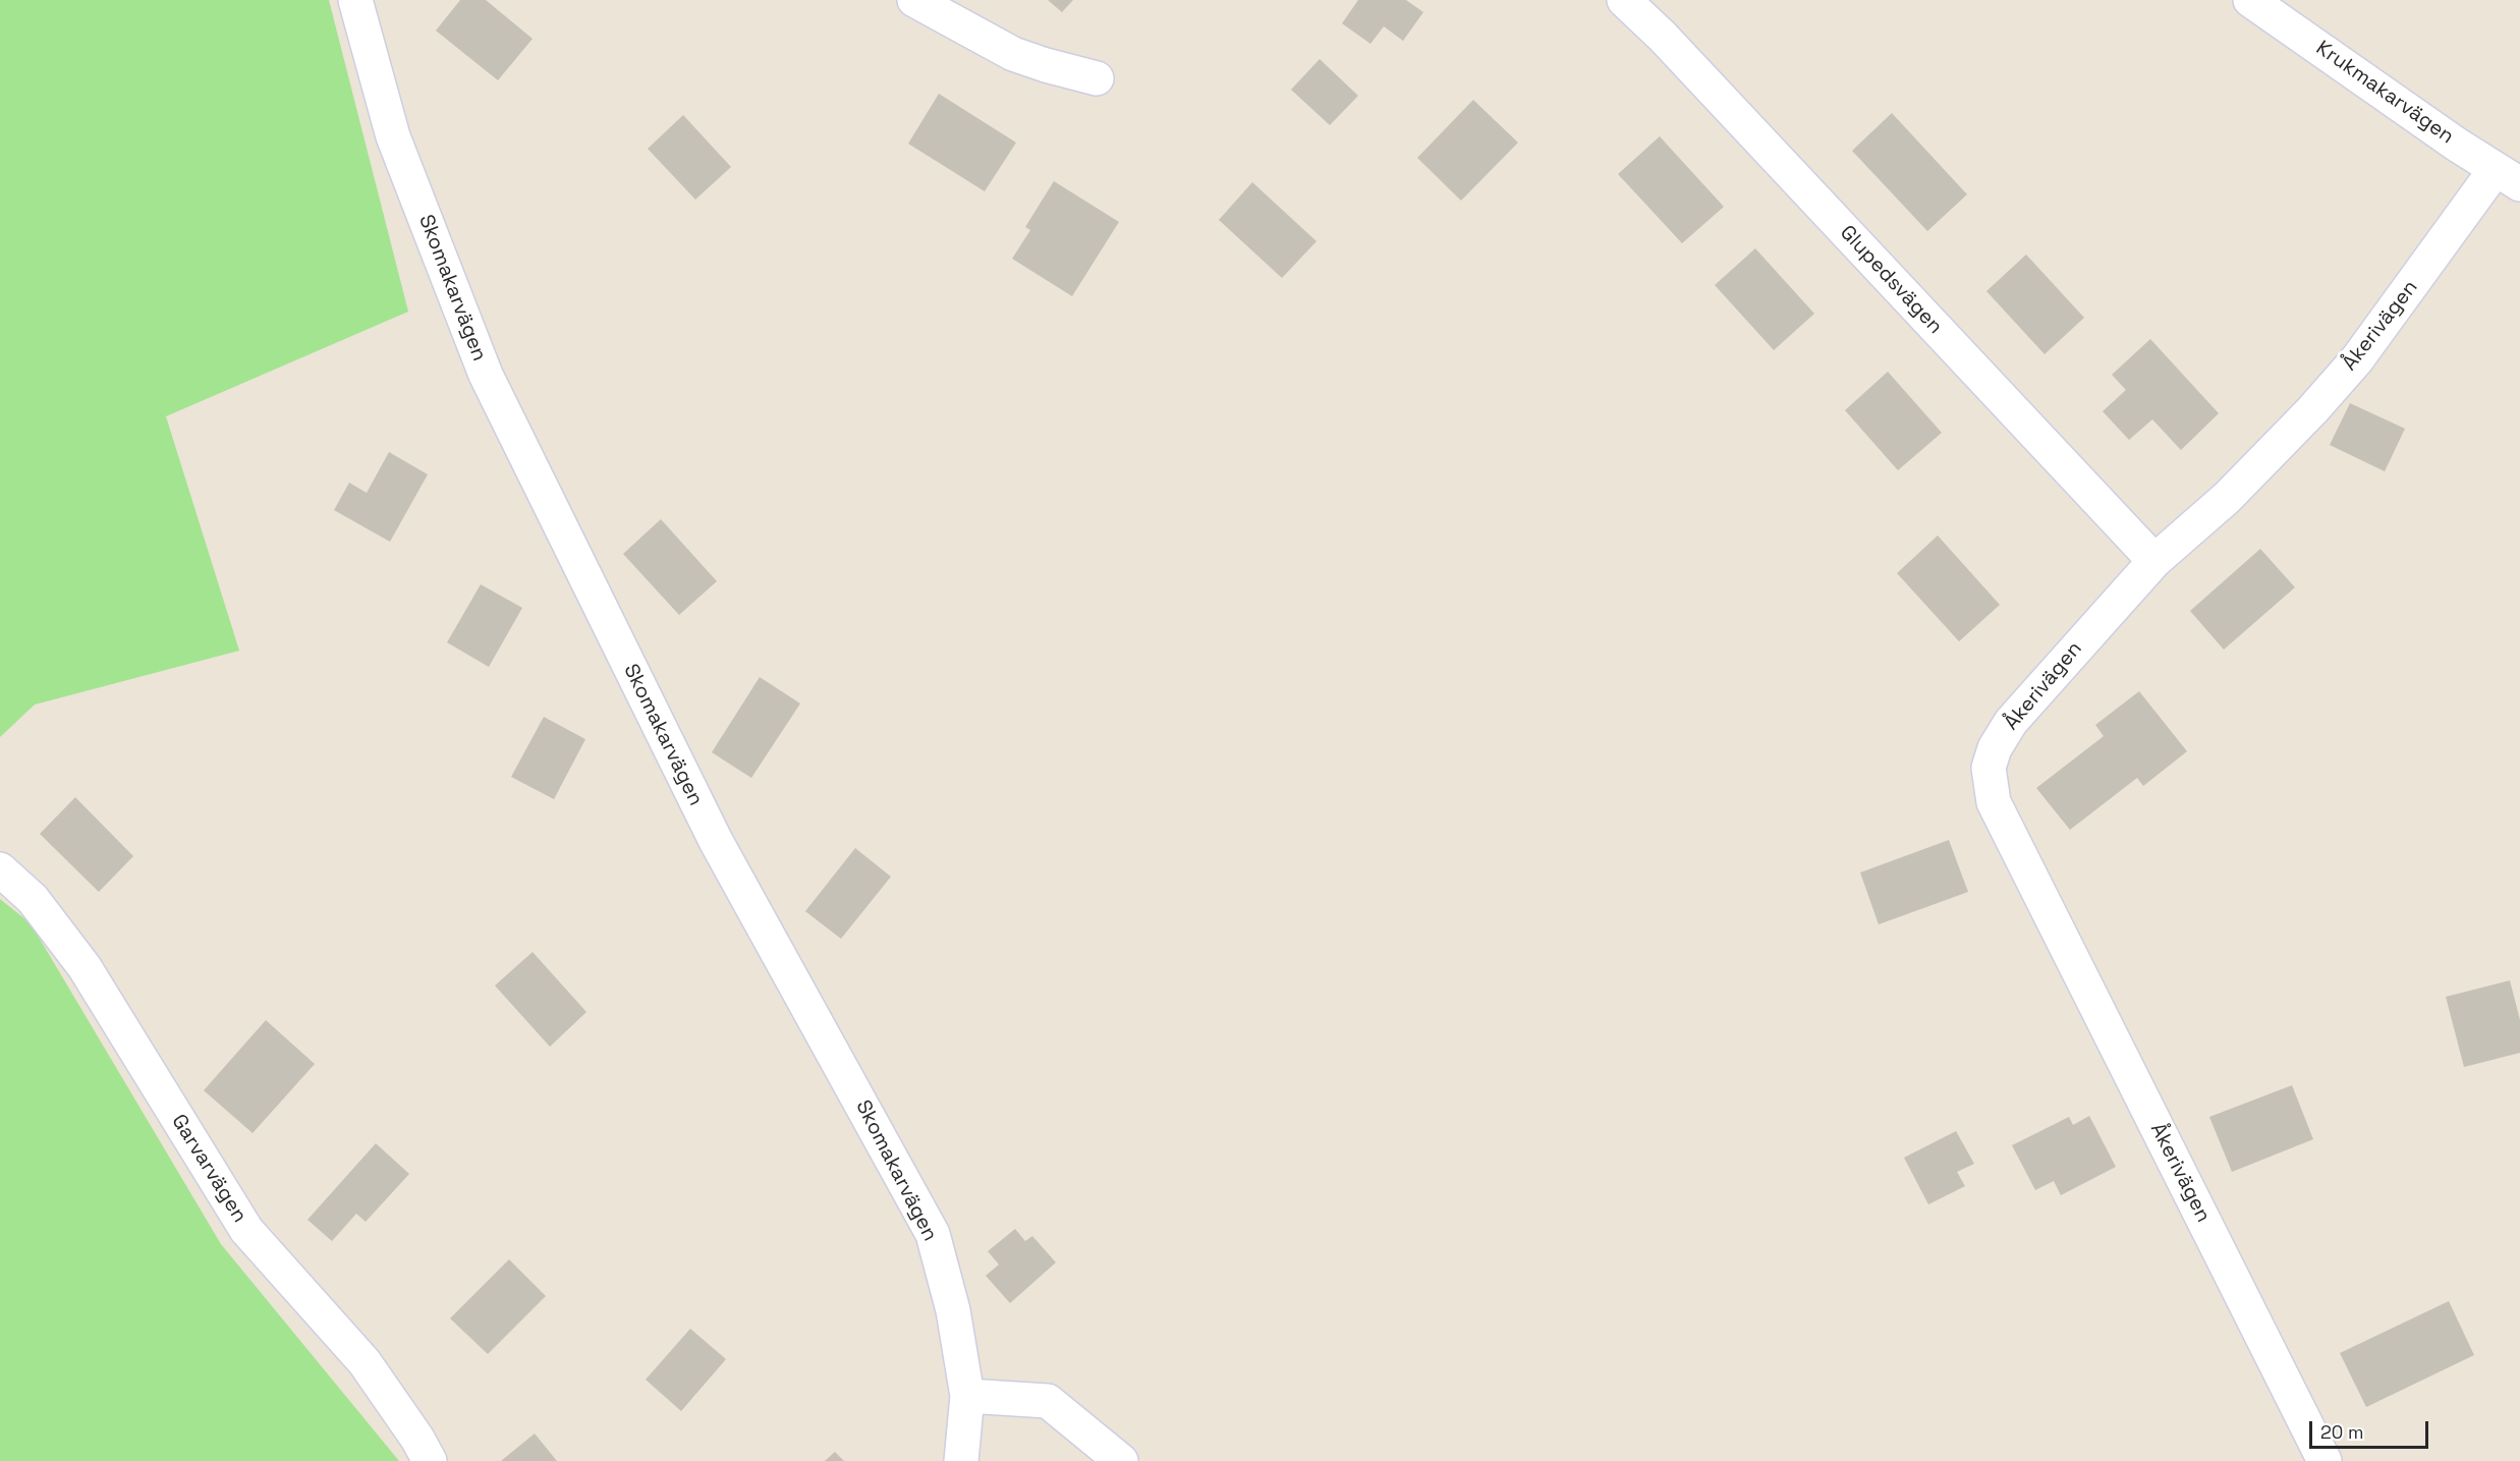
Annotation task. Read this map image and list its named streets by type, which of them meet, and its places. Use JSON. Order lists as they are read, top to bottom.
{
  "streets": {
    "street": [
      "Krukmakarvägen",
      "Glupedsvägen",
      "Skomakarvägen",
      "Åkerivägen",
      "Garvarvägen"
    ]
  },
  "crossings": [
    ["Krukmakarvägen", "Åkerivägen"],
    ["Glupedsvägen", "Åkerivägen"]
  ],
  "scale_bar": "20 m"
}
